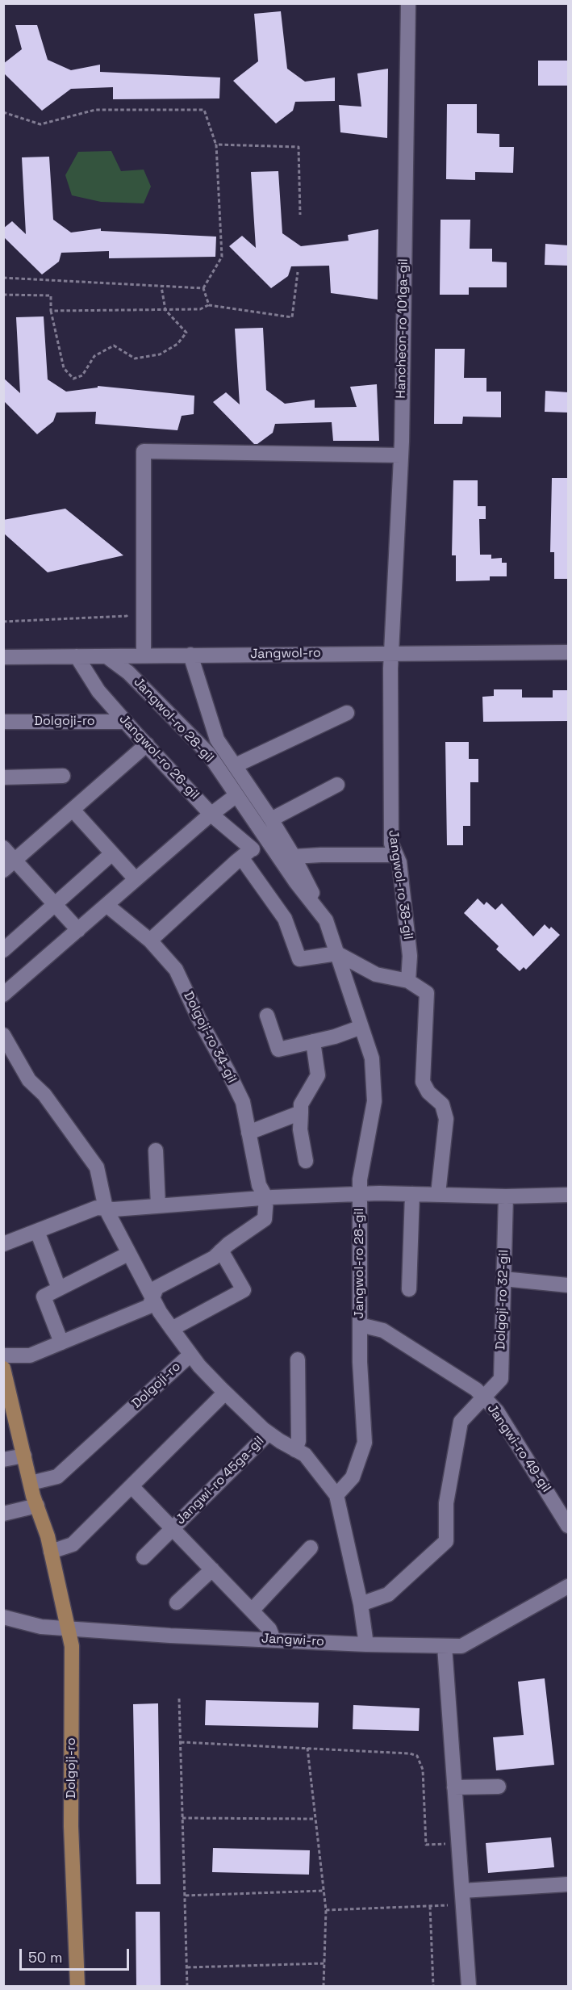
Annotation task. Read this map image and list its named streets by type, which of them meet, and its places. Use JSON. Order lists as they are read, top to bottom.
{
  "streets": {
    "main road": ["Dolgoji-ro"],
    "street": [
      "Hancheon-ro 101ga-gil",
      "Jangwol-ro",
      "Jangwol-ro 28-gil",
      "Jangwol-ro 26-gil",
      "Jangwol-ro 38-gil",
      "Dolgoji-ro 34-gil",
      "Dolgoji-ro 32-gil",
      "Jangwi-ro 49-gil",
      "Jangwi-ro 45ga-gil",
      "Jangwi-ro"
    ]
  },
  "crossings": [
    ["Hancheon-ro 101ga-gil", "Jangwol-ro"],
    ["Hancheon-ro 101ga-gil", "Jangwol-ro 38-gil"],
    ["Jangwol-ro", "Jangwol-ro 28-gil"],
    ["Jangwol-ro", "Jangwol-ro 26-gil"],
    ["Jangwol-ro", "Jangwol-ro 38-gil"],
    ["Jangwol-ro 28-gil", "Jangwol-ro 26-gil"],
    ["Jangwol-ro 28-gil", "Jangwi-ro 49-gil"],
    ["Jangwol-ro 28-gil", "Jangwi-ro 45ga-gil"],
    ["Dolgoji-ro", "Jangwol-ro 26-gil"],
    ["Dolgoji-ro", "Jangwi-ro 45ga-gil"],
    ["Dolgoji-ro", "Jangwi-ro"],
    ["Dolgoji-ro 32-gil", "Jangwi-ro 49-gil"]
  ],
  "scale_bar": "50 m"
}
